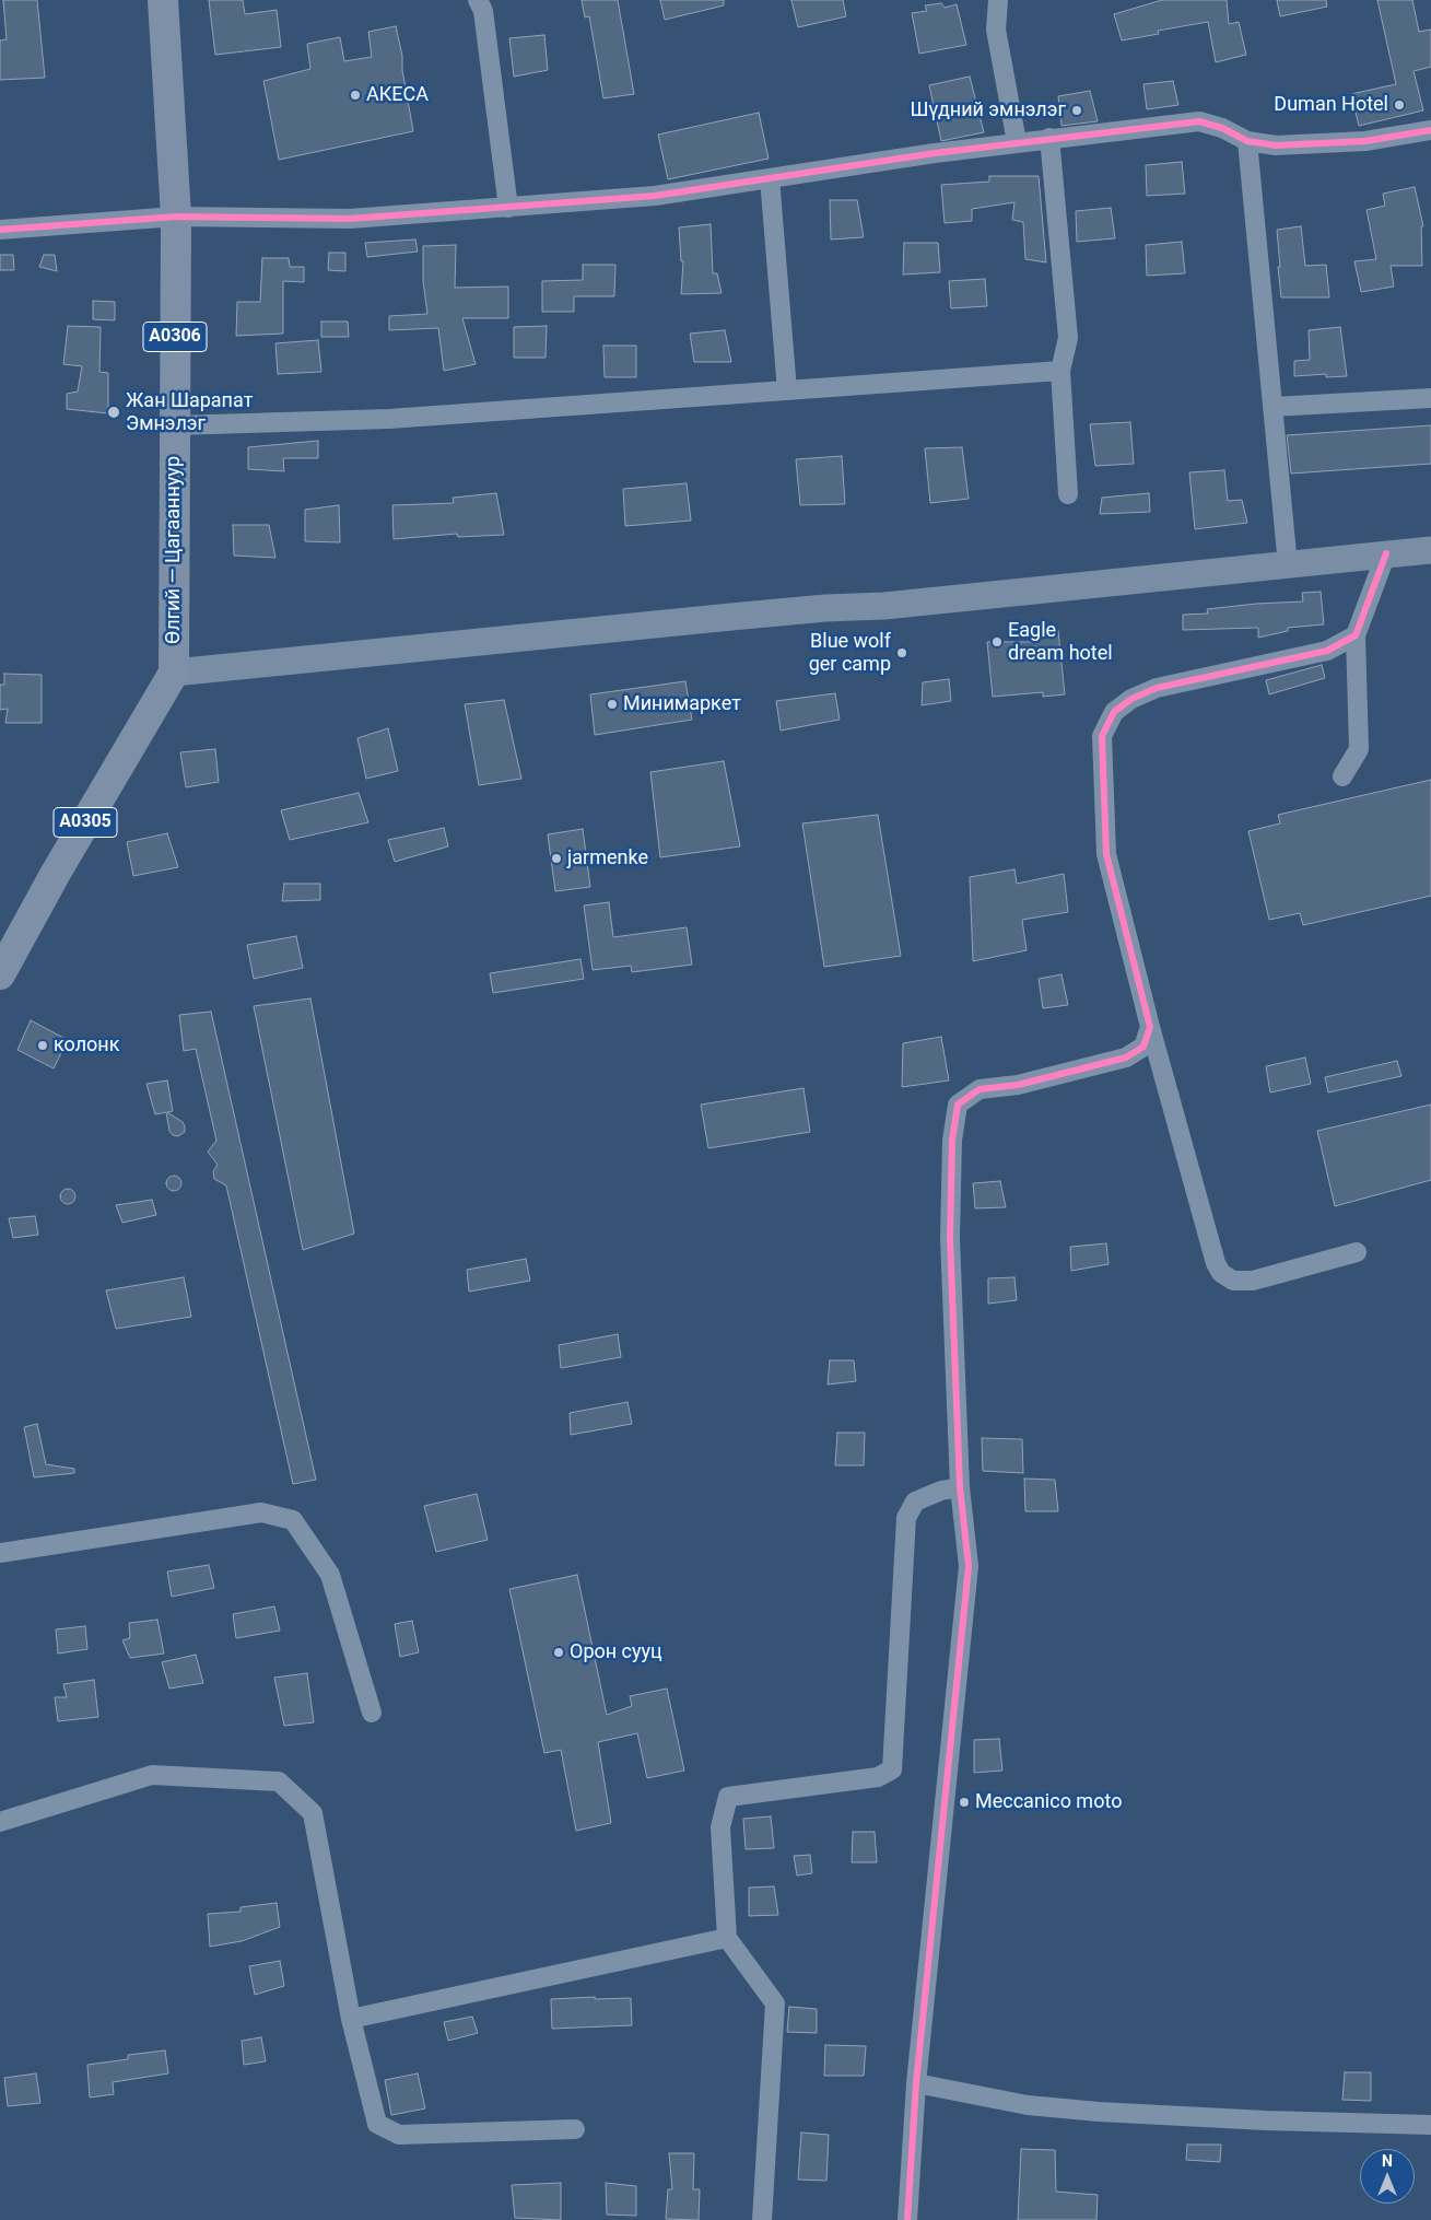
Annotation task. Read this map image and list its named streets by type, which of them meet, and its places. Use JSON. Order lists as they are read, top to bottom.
{
  "streets": {
    "highway": ["A0306", "Өлгий — Цагааннуур", "A0305"]
  },
  "crossings": [
    ["Өлгий — Цагааннуур", "A0305"]
  ],
  "places": [
    "АКЕСА",
    "Duman Hotel",
    "Шүдний эмнэлэг",
    "Жан Шарапат Эмнэлэг",
    "Eagle dream hotel",
    "Blue wolf ger camp",
    "Минимаркет",
    "jarmenke",
    "колонк",
    "Орон сууц",
    "Meccanico moto"
  ],
  "north": "top"
}
